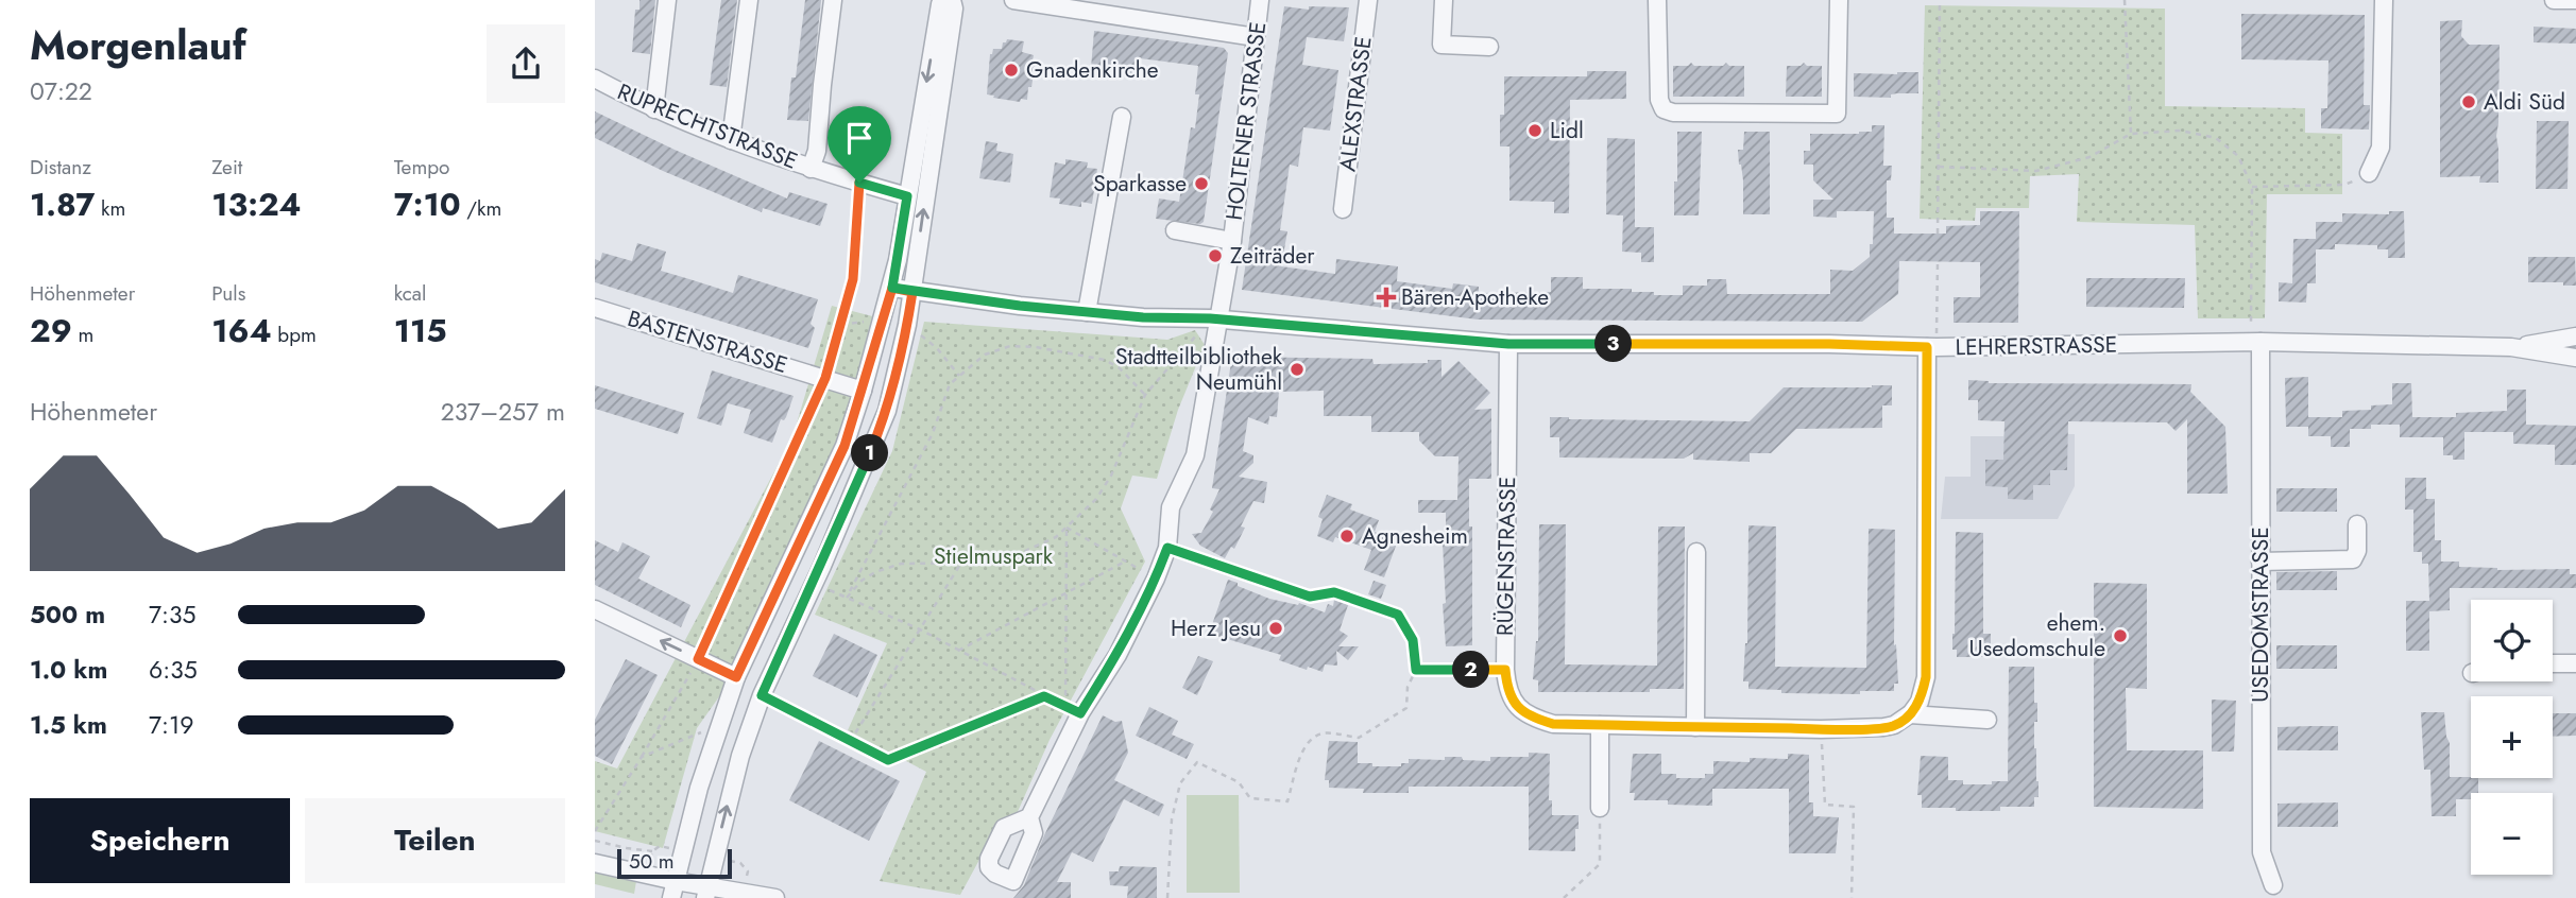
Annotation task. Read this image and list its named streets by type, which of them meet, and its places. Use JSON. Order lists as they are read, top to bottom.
{
  "streets": {
    "street": [
      "ALEXSTRASSE",
      "HOLTENER STRASSE",
      "RUPRECHTSTRASSE",
      "BASTENSTRASSE",
      "LEHRERSTRASSE",
      "RÜGENSTRASSE",
      "USEDOMSTRASSE"
    ]
  },
  "crossings": [
    ["HOLTENER STRASSE", "LEHRERSTRASSE"],
    ["LEHRERSTRASSE", "RÜGENSTRASSE"],
    ["LEHRERSTRASSE", "USEDOMSTRASSE"]
  ],
  "parks": ["Stielmuspark"],
  "places": {
    "other": [
      "Gnadenkirche",
      "Aldi Süd",
      "Lidl",
      "Sparkasse",
      "Zeiträder",
      "Stadtteilbibliothek Neumühl",
      "Agnesheim",
      "Herz Jesu",
      "ehem. Usedomschule"
    ],
    "health": ["Bären-Apotheke"]
  },
  "scale_bar": "50 m",
  "page": {
    "heading": ["Morgenlauf", "07:22"],
    "stats": [
      ["Distanz", "1.87 km"],
      ["Zeit", "13:24"],
      ["Tempo", "7:10 /km"],
      ["Höhenmeter", "29 m"],
      ["Puls", "164 bpm"],
      ["kcal", "115"]
    ],
    "pins": ["3", "1", "2"],
    "chart": ["Höhenmeter", "237–257 m"],
    "list": [
      {
        "name": "500 m",
        "note": "7:35"
      },
      {
        "name": "1.0 km",
        "note": "6:35"
      },
      {
        "name": "1.5 km",
        "note": "7:19"
      }
    ],
    "map_buttons": ["+", "−"],
    "buttons": ["Speichern", "Teilen"],
    "scale": "50 m"
  }
}
